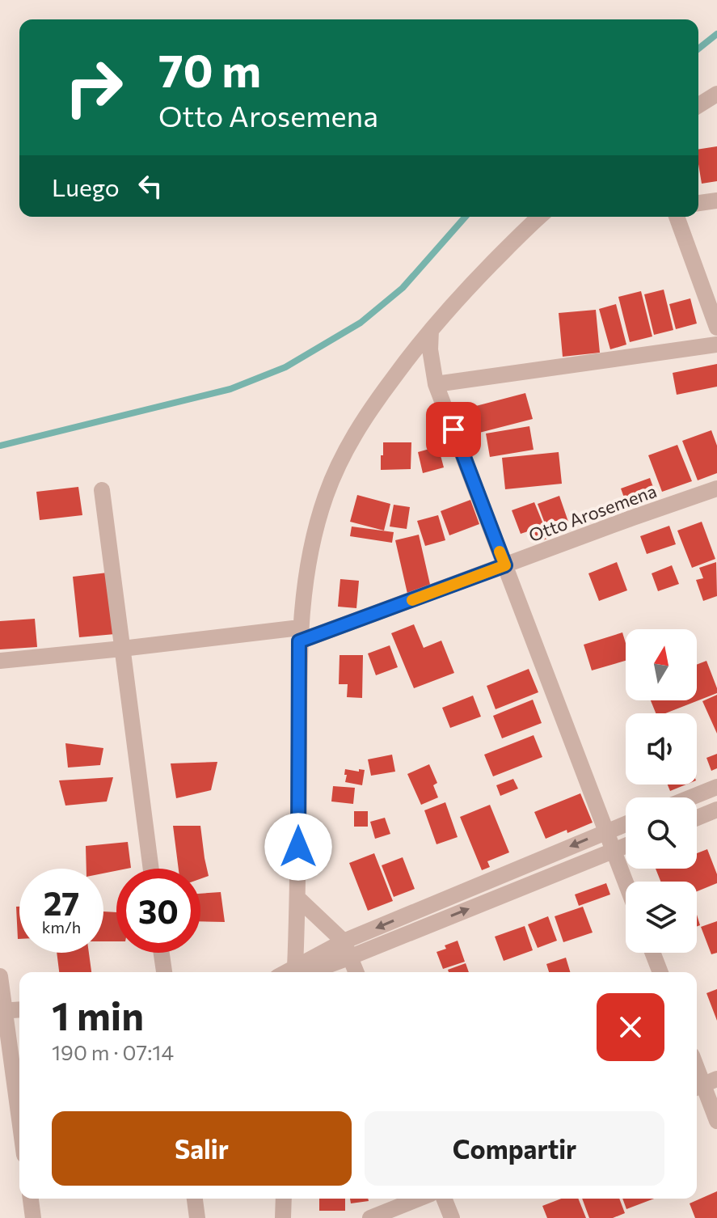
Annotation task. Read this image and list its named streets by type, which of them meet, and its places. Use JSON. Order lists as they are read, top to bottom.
{
  "streets": {
    "street": ["Otto Arosemena"]
  },
  "north": "top",
  "page": {
    "turn": ["70 m", "Otto Arosemena"],
    "then": "Luego",
    "speed": "27 km/h",
    "limit": "30",
    "heading": ["1 min", "190 m · 07:14"],
    "buttons": ["Salir", "Compartir"]
  }
}
